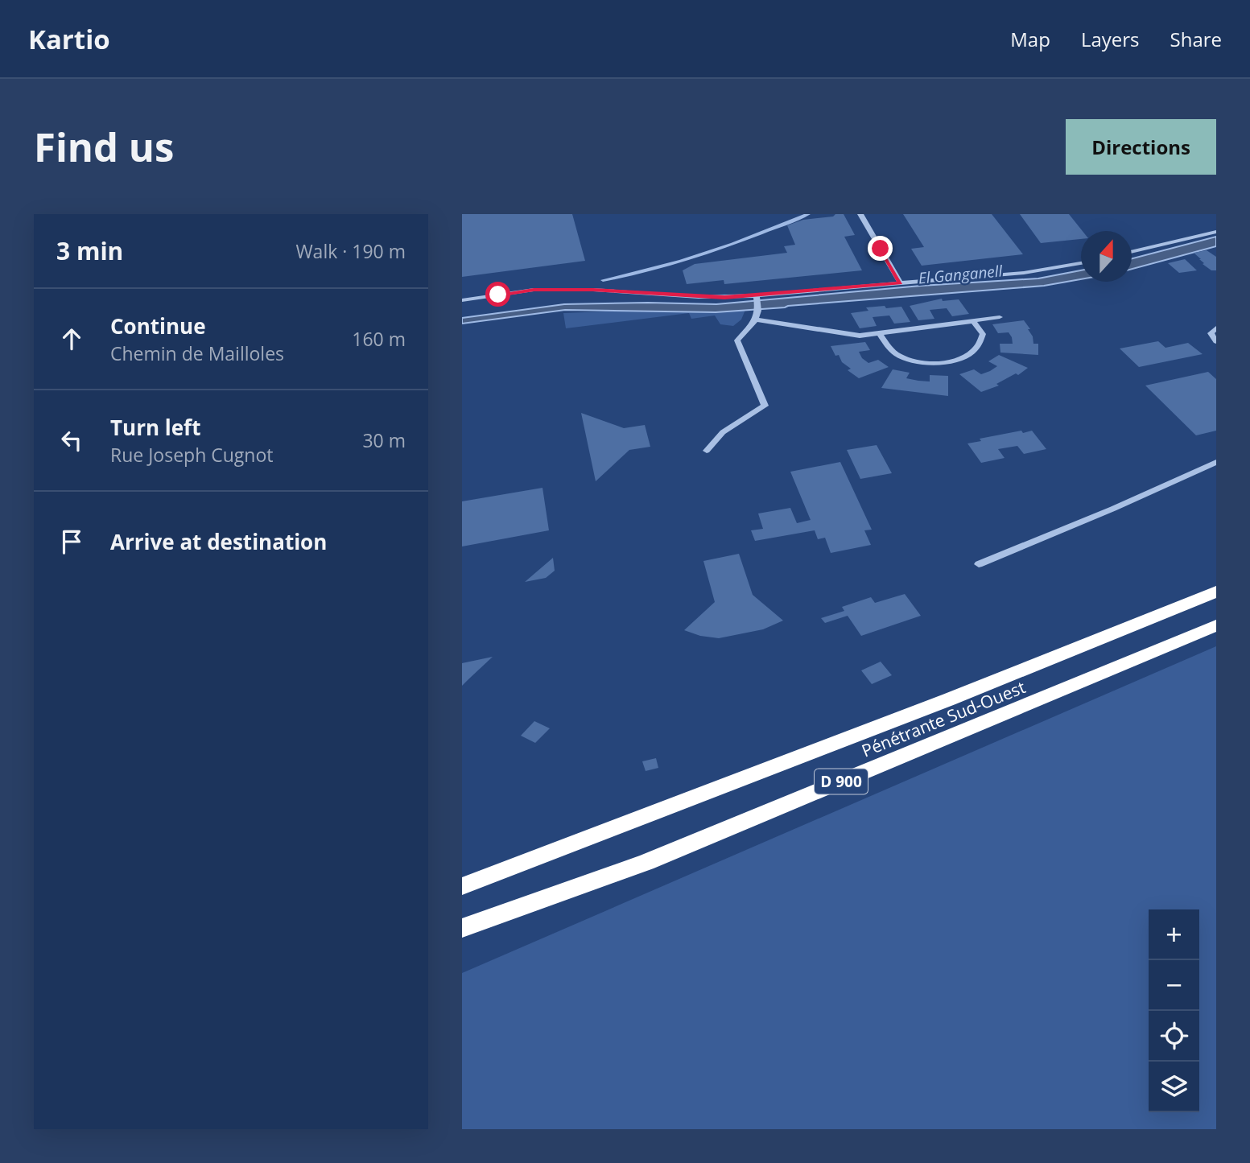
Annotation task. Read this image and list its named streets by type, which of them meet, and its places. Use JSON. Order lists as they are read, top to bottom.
{
  "streets": {
    "highway": ["Pénétrante Sud-Ouest", "D 900"]
  },
  "water": ["El Ganganell"],
  "north": "top",
  "page": {
    "header": "Kartio",
    "nav": ["Map", "Layers", "Share"],
    "buttons": "Directions",
    "title": "Find us",
    "heading": ["3 min", "Walk · 190 m"],
    "list": [
      ["Continue", "Chemin de Mailloles", "160 m"],
      ["Turn left", "Rue Joseph Cugnot", "30 m"],
      "Arrive at destination"
    ],
    "map_buttons": ["+", "−"]
  }
}
